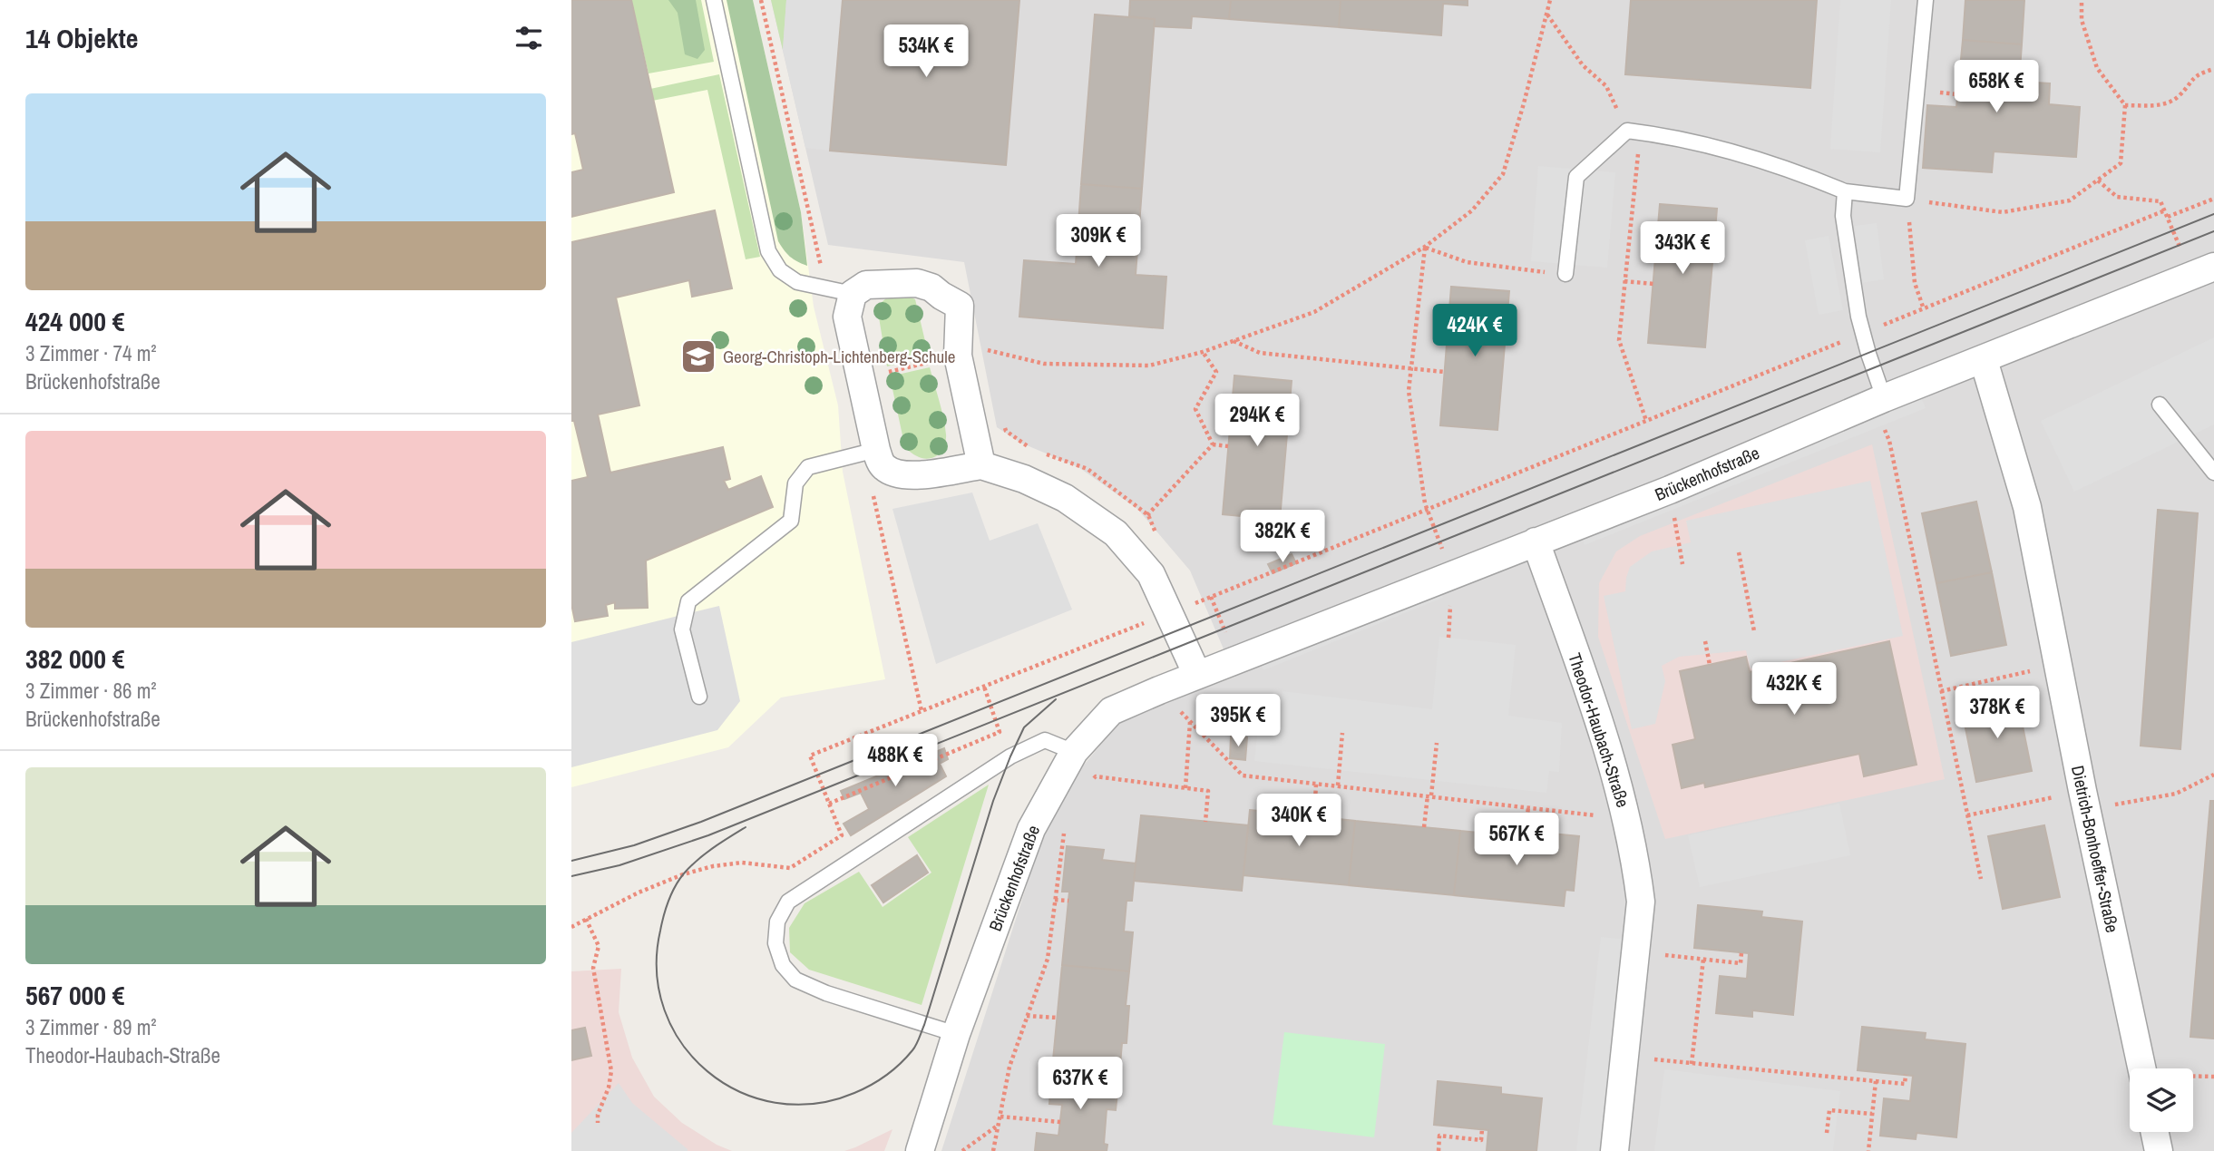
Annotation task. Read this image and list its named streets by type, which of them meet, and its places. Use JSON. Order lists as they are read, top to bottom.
{
  "streets": {
    "street": ["Brückenhofstraße", "Theodor-Haubach-Straße", "Dietrich-Bonhoeffer-Straße"]
  },
  "crossings": [
    ["Brückenhofstraße", "Theodor-Haubach-Straße"],
    ["Brückenhofstraße", "Dietrich-Bonhoeffer-Straße"]
  ],
  "places": {
    "school or university": ["Georg-Christoph-Lichtenberg-Schule"]
  },
  "page": {
    "heading": "14 Objekte",
    "price": [
      "534K €",
      "658K €",
      "309K €",
      "343K €",
      "424K €",
      "294K €",
      "382K €",
      "432K €",
      "378K €",
      "395K €",
      "488K €",
      "340K €",
      "567K €",
      "637K €"
    ],
    "list": [
      {
        "name": "424 000 €",
        "note": "3 Zimmer · 74 m² · Brückenhofstraße"
      },
      {
        "name": "382 000 €",
        "note": "3 Zimmer · 86 m² · Brückenhofstraße"
      },
      {
        "name": "567 000 €",
        "note": "3 Zimmer · 89 m² · Theodor-Haubach-Straße"
      }
    ]
  }
}
